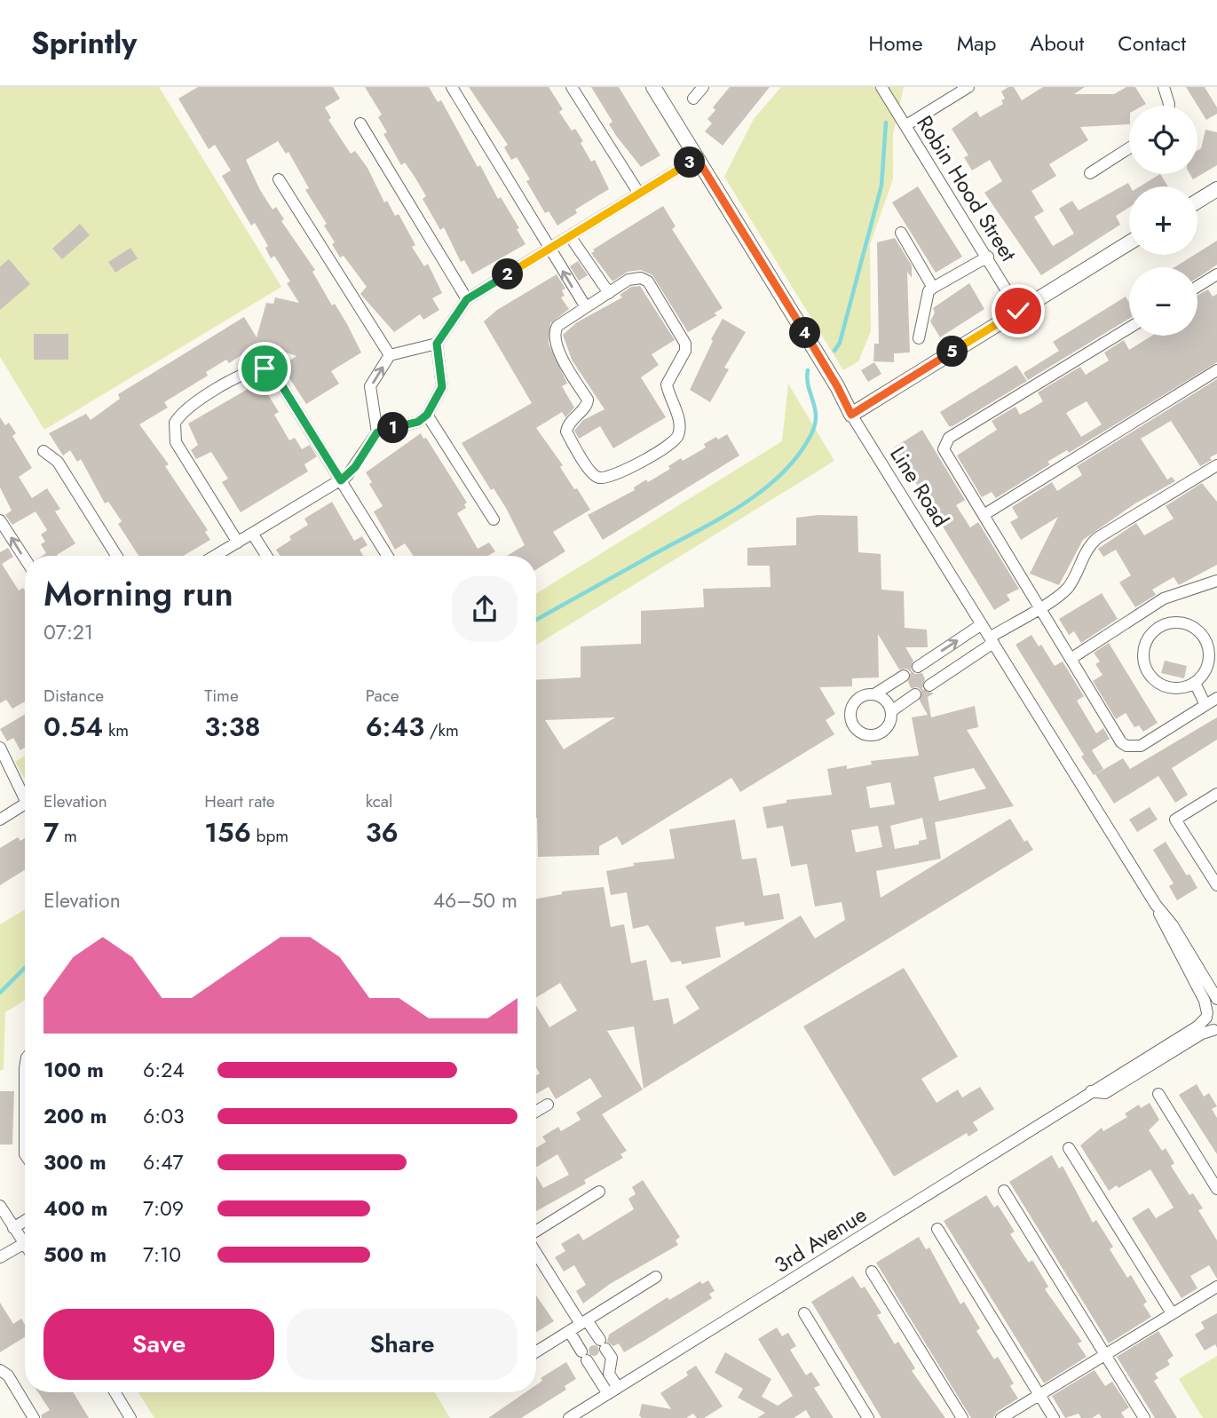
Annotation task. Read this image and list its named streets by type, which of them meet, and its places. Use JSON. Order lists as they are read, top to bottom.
{
  "streets": {
    "street": ["Robin Hood Street", "Line Road", "3rd Avenue"]
  },
  "crossings": [
    ["Line Road", "3rd Avenue"]
  ],
  "page": {
    "header": "Sprintly",
    "nav": [
      "Home",
      "Map",
      "About",
      "Contact"
    ],
    "map_buttons": ["+", "−"],
    "pins": [
      "3",
      "2",
      "4",
      "5",
      "1"
    ],
    "heading": ["Morning run", "07:21"],
    "stats": [
      ["Distance", "0.54 km"],
      ["Time", "3:38"],
      ["Pace", "6:43 /km"],
      ["Elevation", "7 m"],
      ["Heart rate", "156 bpm"],
      ["kcal", "36"]
    ],
    "chart": ["Elevation", "46–50 m"],
    "list": [
      {
        "name": "100 m",
        "note": "6:24"
      },
      {
        "name": "200 m",
        "note": "6:03"
      },
      {
        "name": "300 m",
        "note": "6:47"
      },
      {
        "name": "400 m",
        "note": "7:09"
      },
      {
        "name": "500 m",
        "note": "7:10"
      }
    ],
    "buttons": ["Save", "Share"]
  }
}
